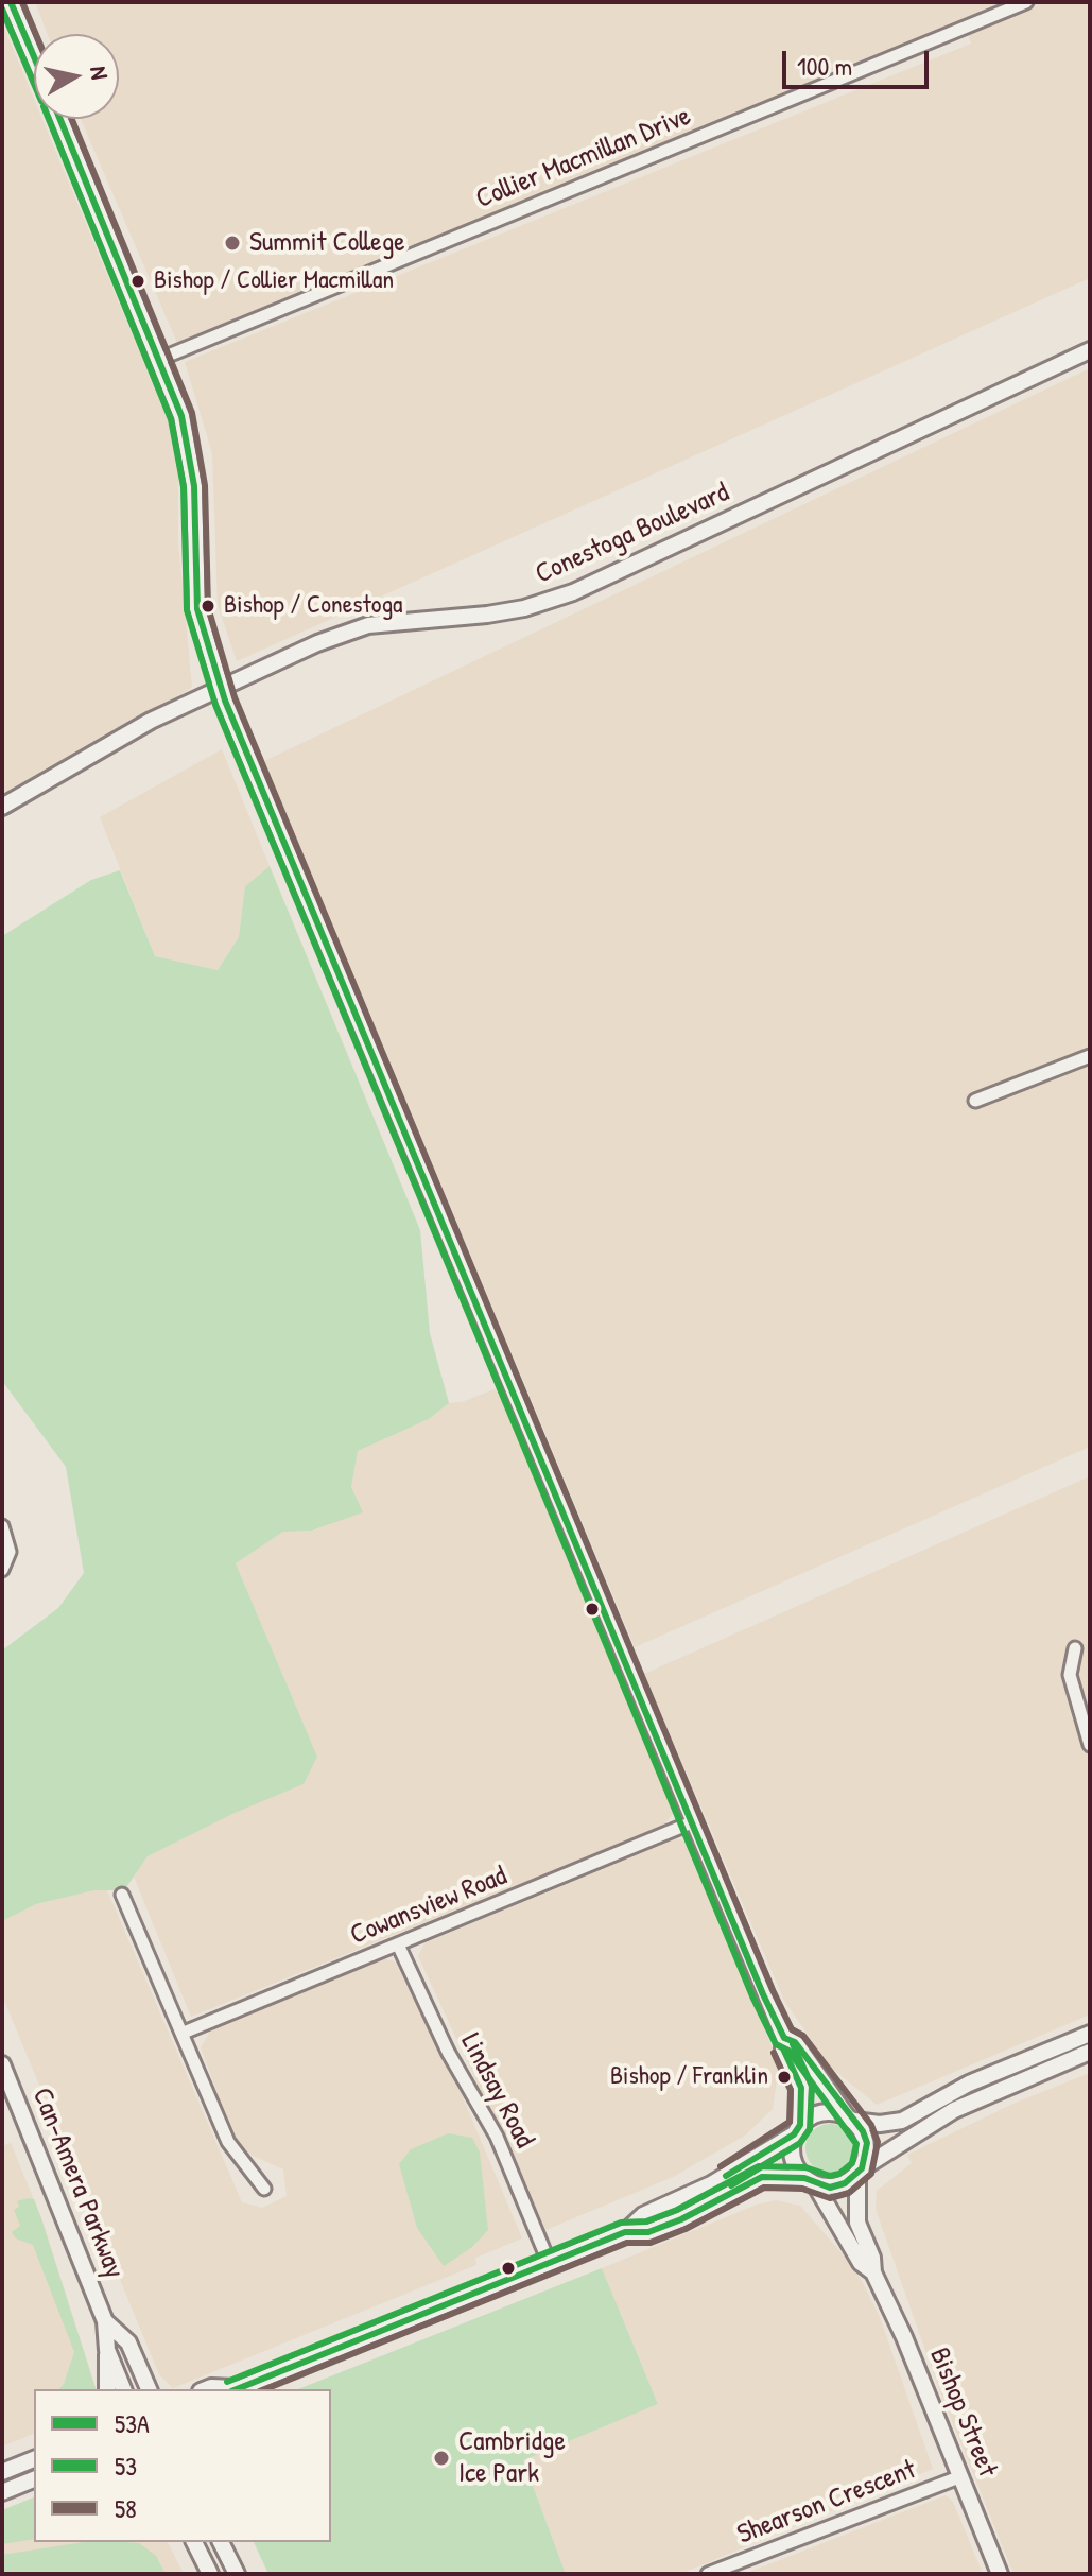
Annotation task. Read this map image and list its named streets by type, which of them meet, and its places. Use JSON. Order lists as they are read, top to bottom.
{
  "streets": {
    "main road": ["Conestoga Boulevard", "Can-Amera Parkway", "Bishop Street"],
    "street": [
      "Collier Macmillan Drive",
      "Cowansview Road",
      "Lindsay Road",
      "Shearson Crescent"
    ]
  },
  "crossings": [
    ["Cowansview Road", "Lindsay Road"],
    ["Bishop Street", "Shearson Crescent"]
  ],
  "places": [
    "Summit College",
    "Bishop / Collier Macmillan",
    "Bishop / Conestoga",
    "Bishop / Franklin",
    "Cambridge Ice Park"
  ],
  "lines": ["transit line 53A", "transit line 58", "transit line 53"],
  "legend": ["53A", "53", "58"],
  "scale_bar": "100 m",
  "north": "right"
}
